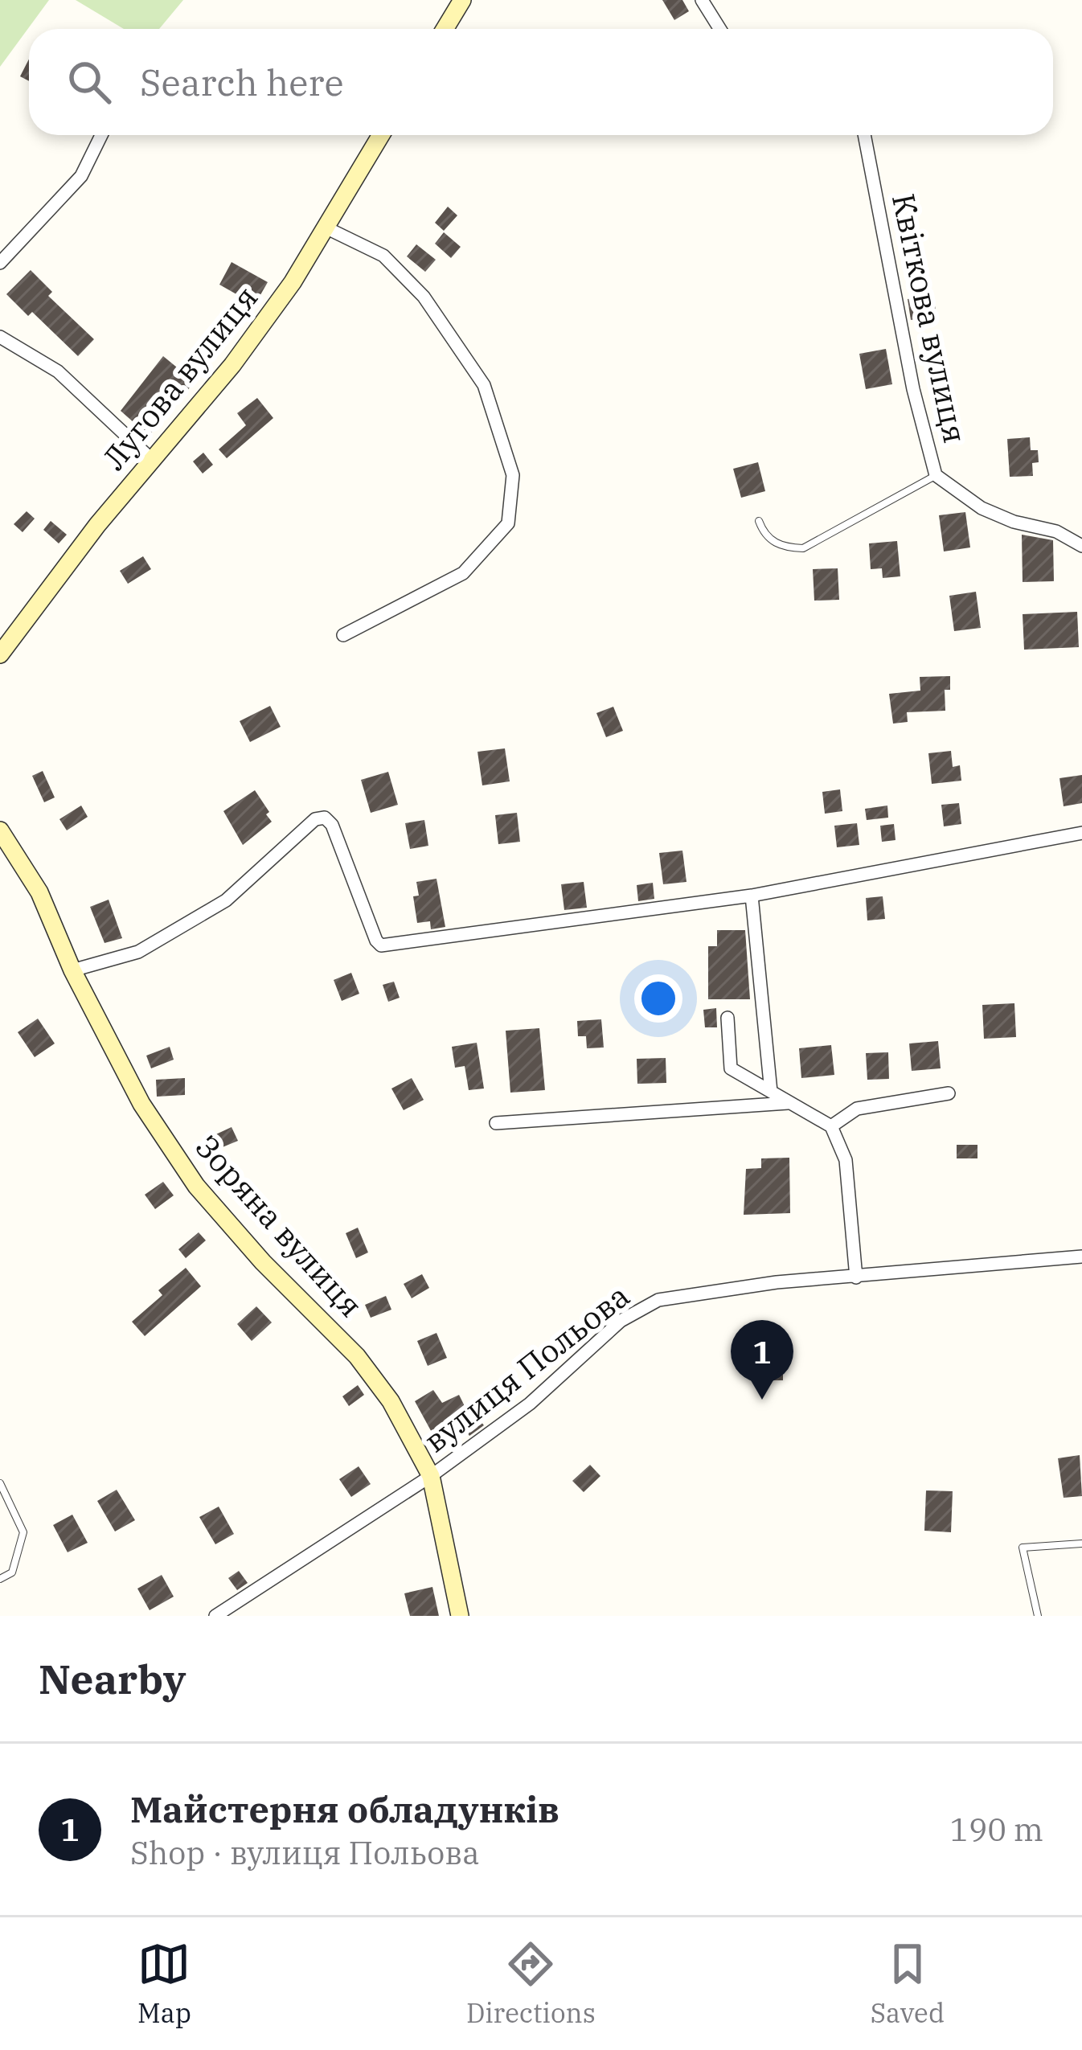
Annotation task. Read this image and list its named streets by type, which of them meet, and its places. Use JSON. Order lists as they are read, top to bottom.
{
  "streets": {
    "street": [
      "Квіткова вулиця",
      "Лугова вулиця",
      "Зоряна вулиця",
      "вулиця Польова"
    ]
  },
  "crossings": [
    ["Зоряна вулиця", "вулиця Польова"]
  ],
  "page": {
    "search": "Search here",
    "pins": "1",
    "heading": "Nearby",
    "list": [
      {
        "mark": "1",
        "name": "Майстерня обладунків",
        "note": "Shop · вулиця Польова",
        "value": "190 m"
      }
    ],
    "nav": ["Map", "Directions", "Saved"]
  }
}
